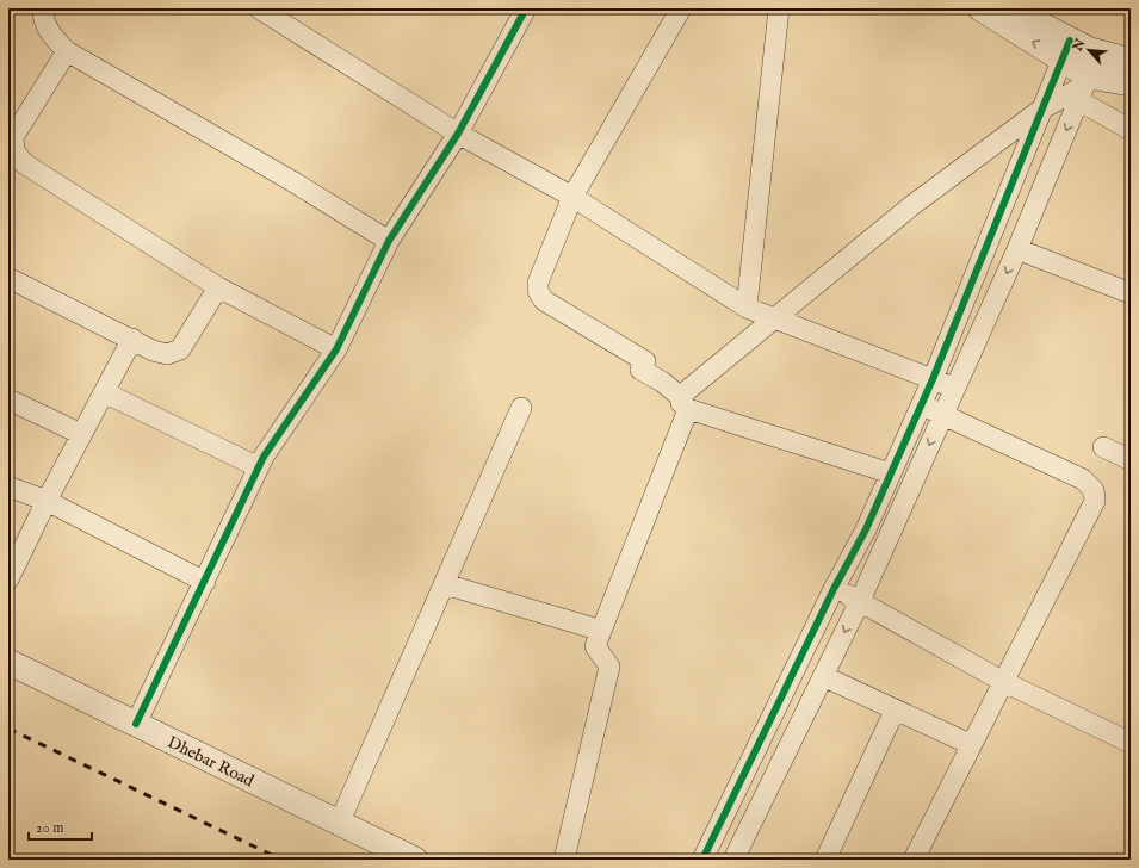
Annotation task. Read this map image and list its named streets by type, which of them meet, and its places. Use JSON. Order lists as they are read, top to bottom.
{
  "streets": {
    "street": ["Dhebar Road"]
  },
  "scale_bar": "20 m",
  "north": "top left"
}
